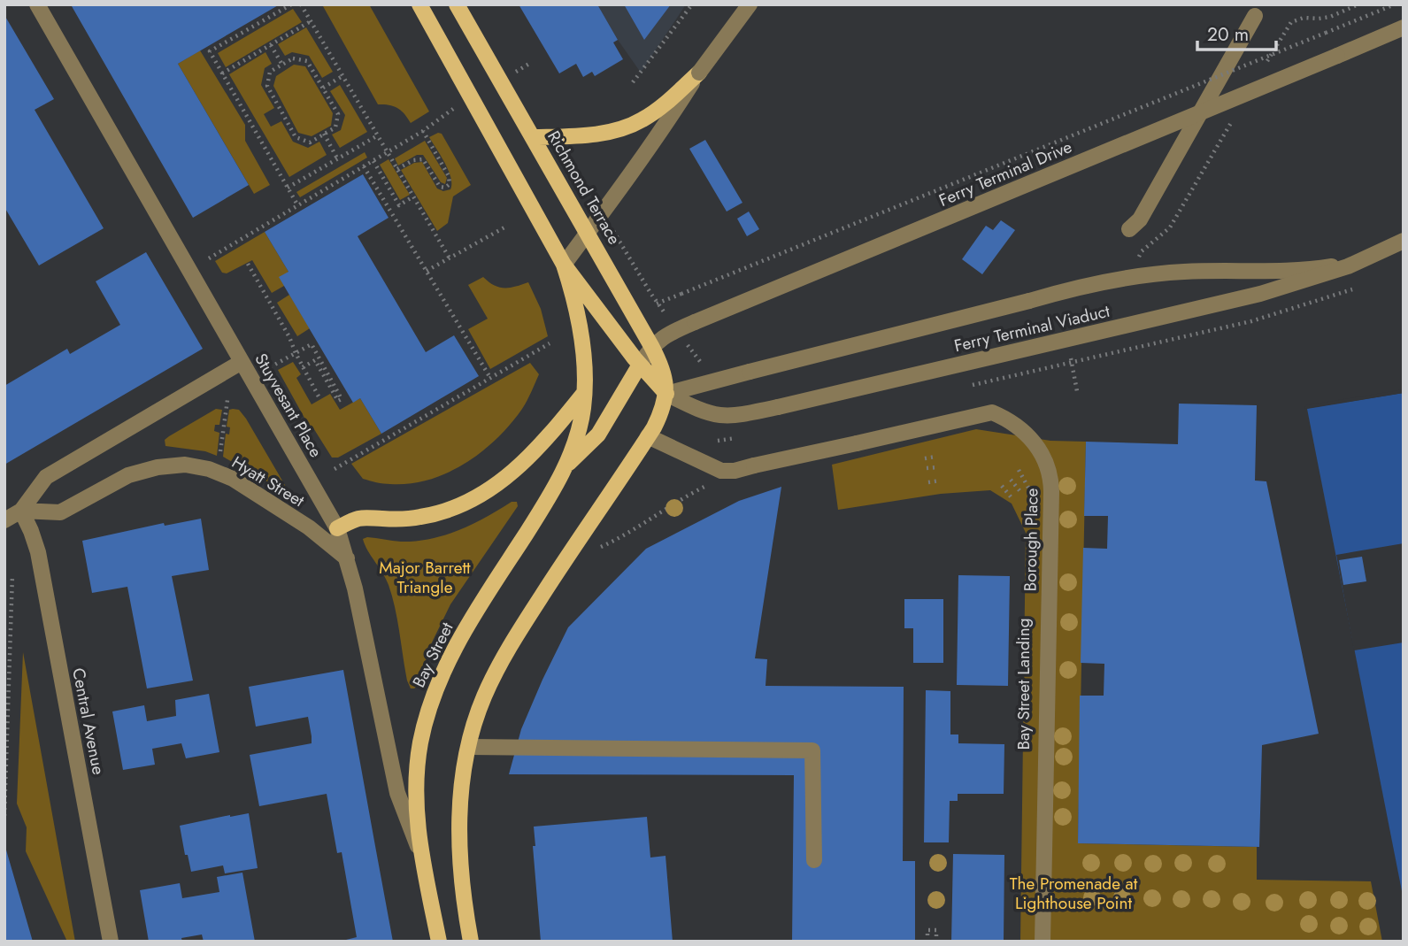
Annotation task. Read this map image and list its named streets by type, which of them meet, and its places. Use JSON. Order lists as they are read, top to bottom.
{
  "streets": {
    "main road": ["Richmond Terrace", "Bay Street"],
    "street": [
      "Ferry Terminal Drive",
      "Ferry Terminal Viaduct",
      "Stuyvesant Place",
      "Hyatt Street",
      "Borough Place",
      "Central Avenue"
    ]
  },
  "crossings": [
    ["Ferry Terminal Drive", "Richmond Terrace"],
    ["Richmond Terrace", "Ferry Terminal Viaduct"],
    ["Stuyvesant Place", "Hyatt Street"],
    ["Stuyvesant Place", "Bay Street"],
    ["Hyatt Street", "Central Avenue"]
  ],
  "parks": ["Major Barrett Triangle", "The Promenade at Lighthouse Point"],
  "scale_bar": "20 m"
}
